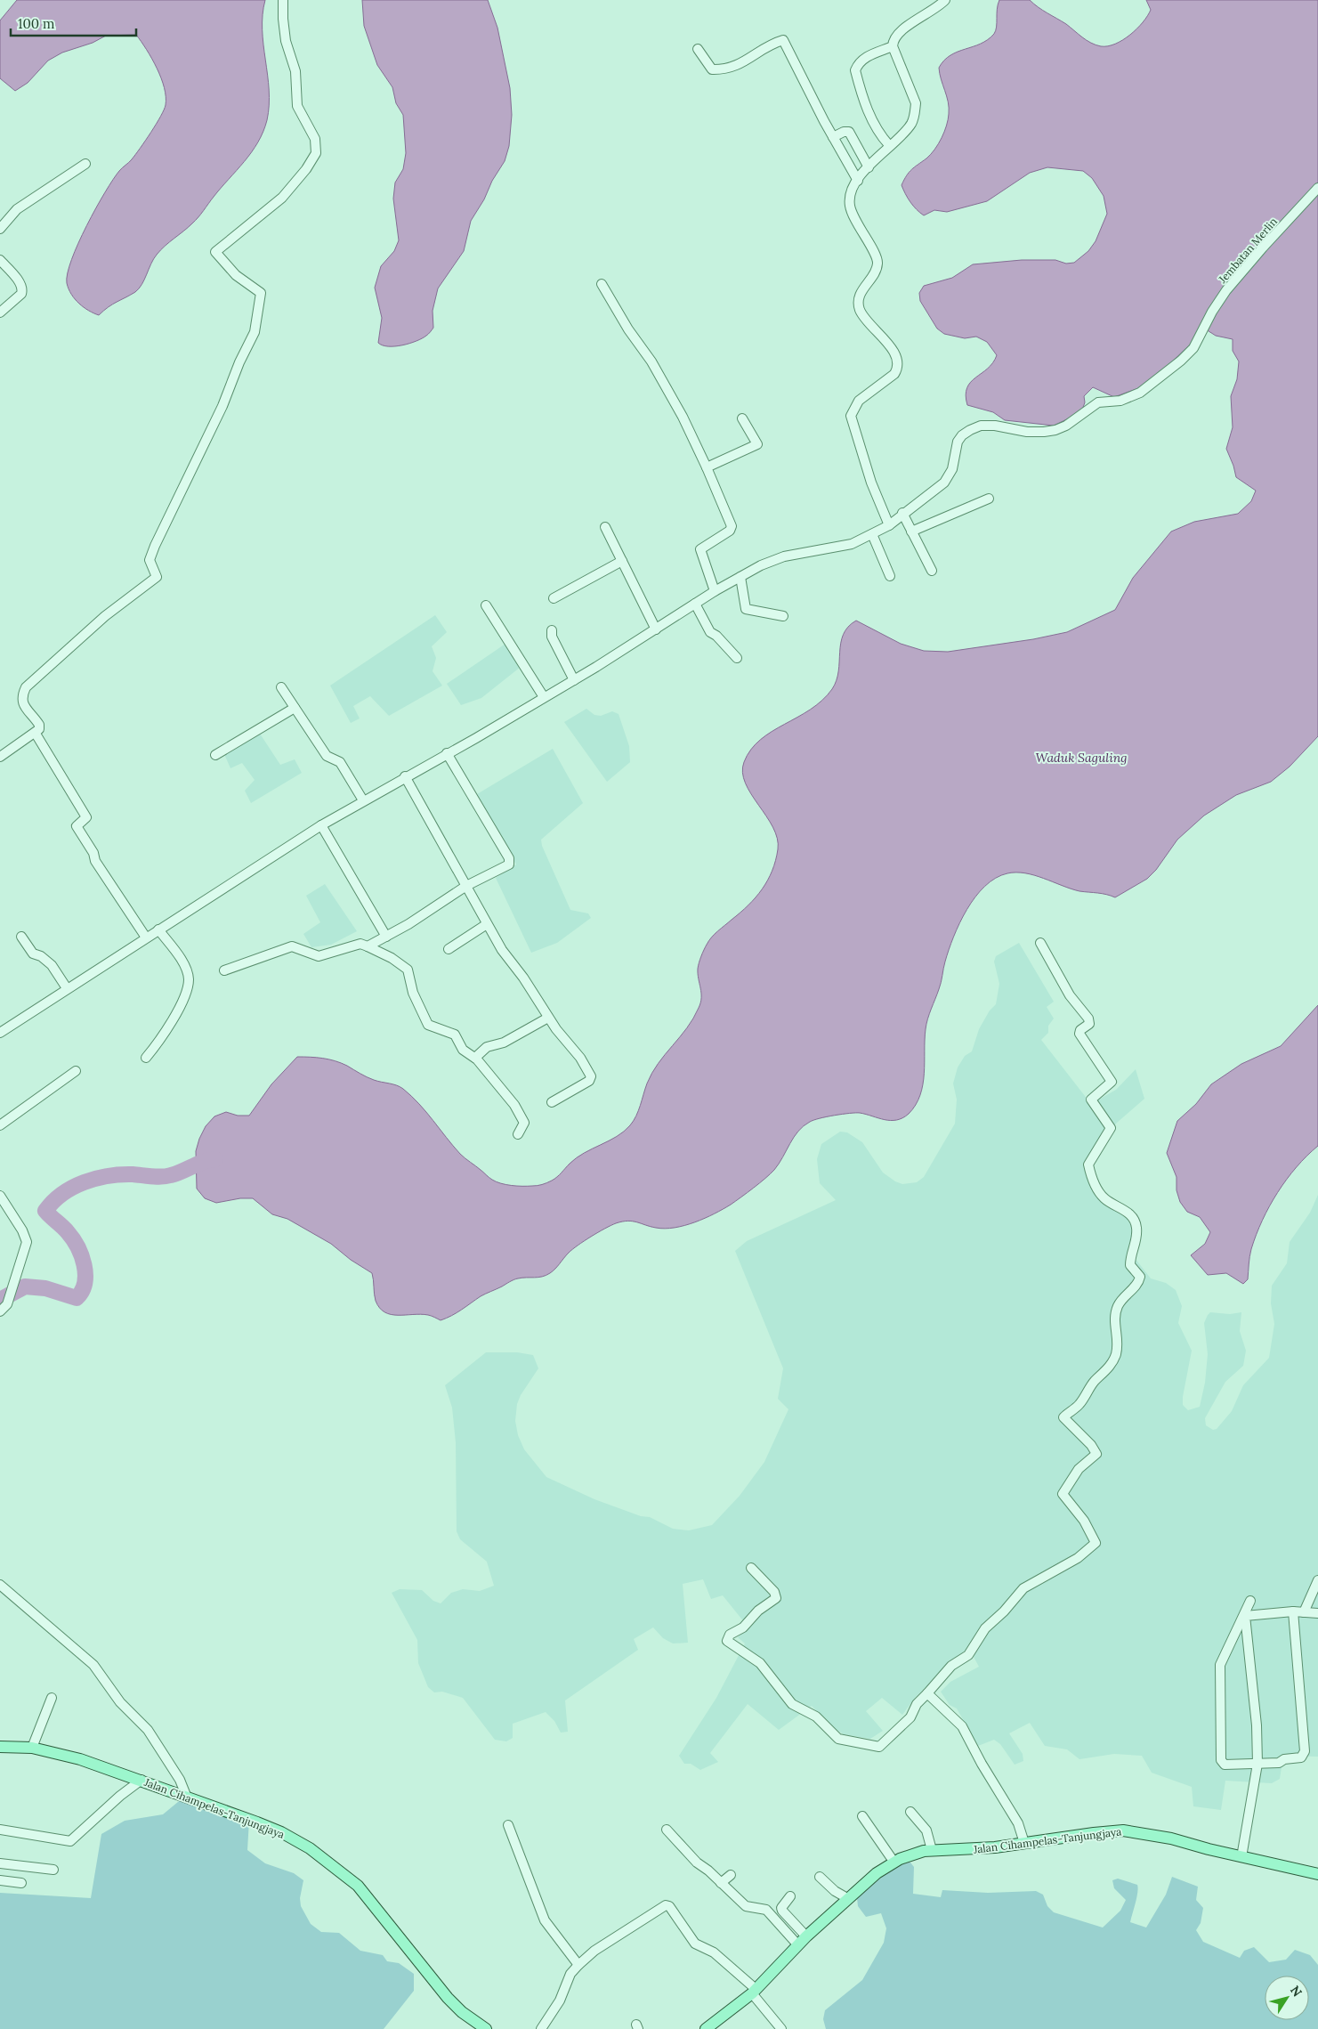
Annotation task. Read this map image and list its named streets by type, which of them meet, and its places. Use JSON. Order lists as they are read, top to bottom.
{
  "streets": {
    "main road": ["Jalan Cihampelas-Tanjungjaya"],
    "street": ["Jembatan Merlin"]
  },
  "water": ["Waduk Saguling"],
  "scale_bar": "100 m",
  "north": "top right"
}
